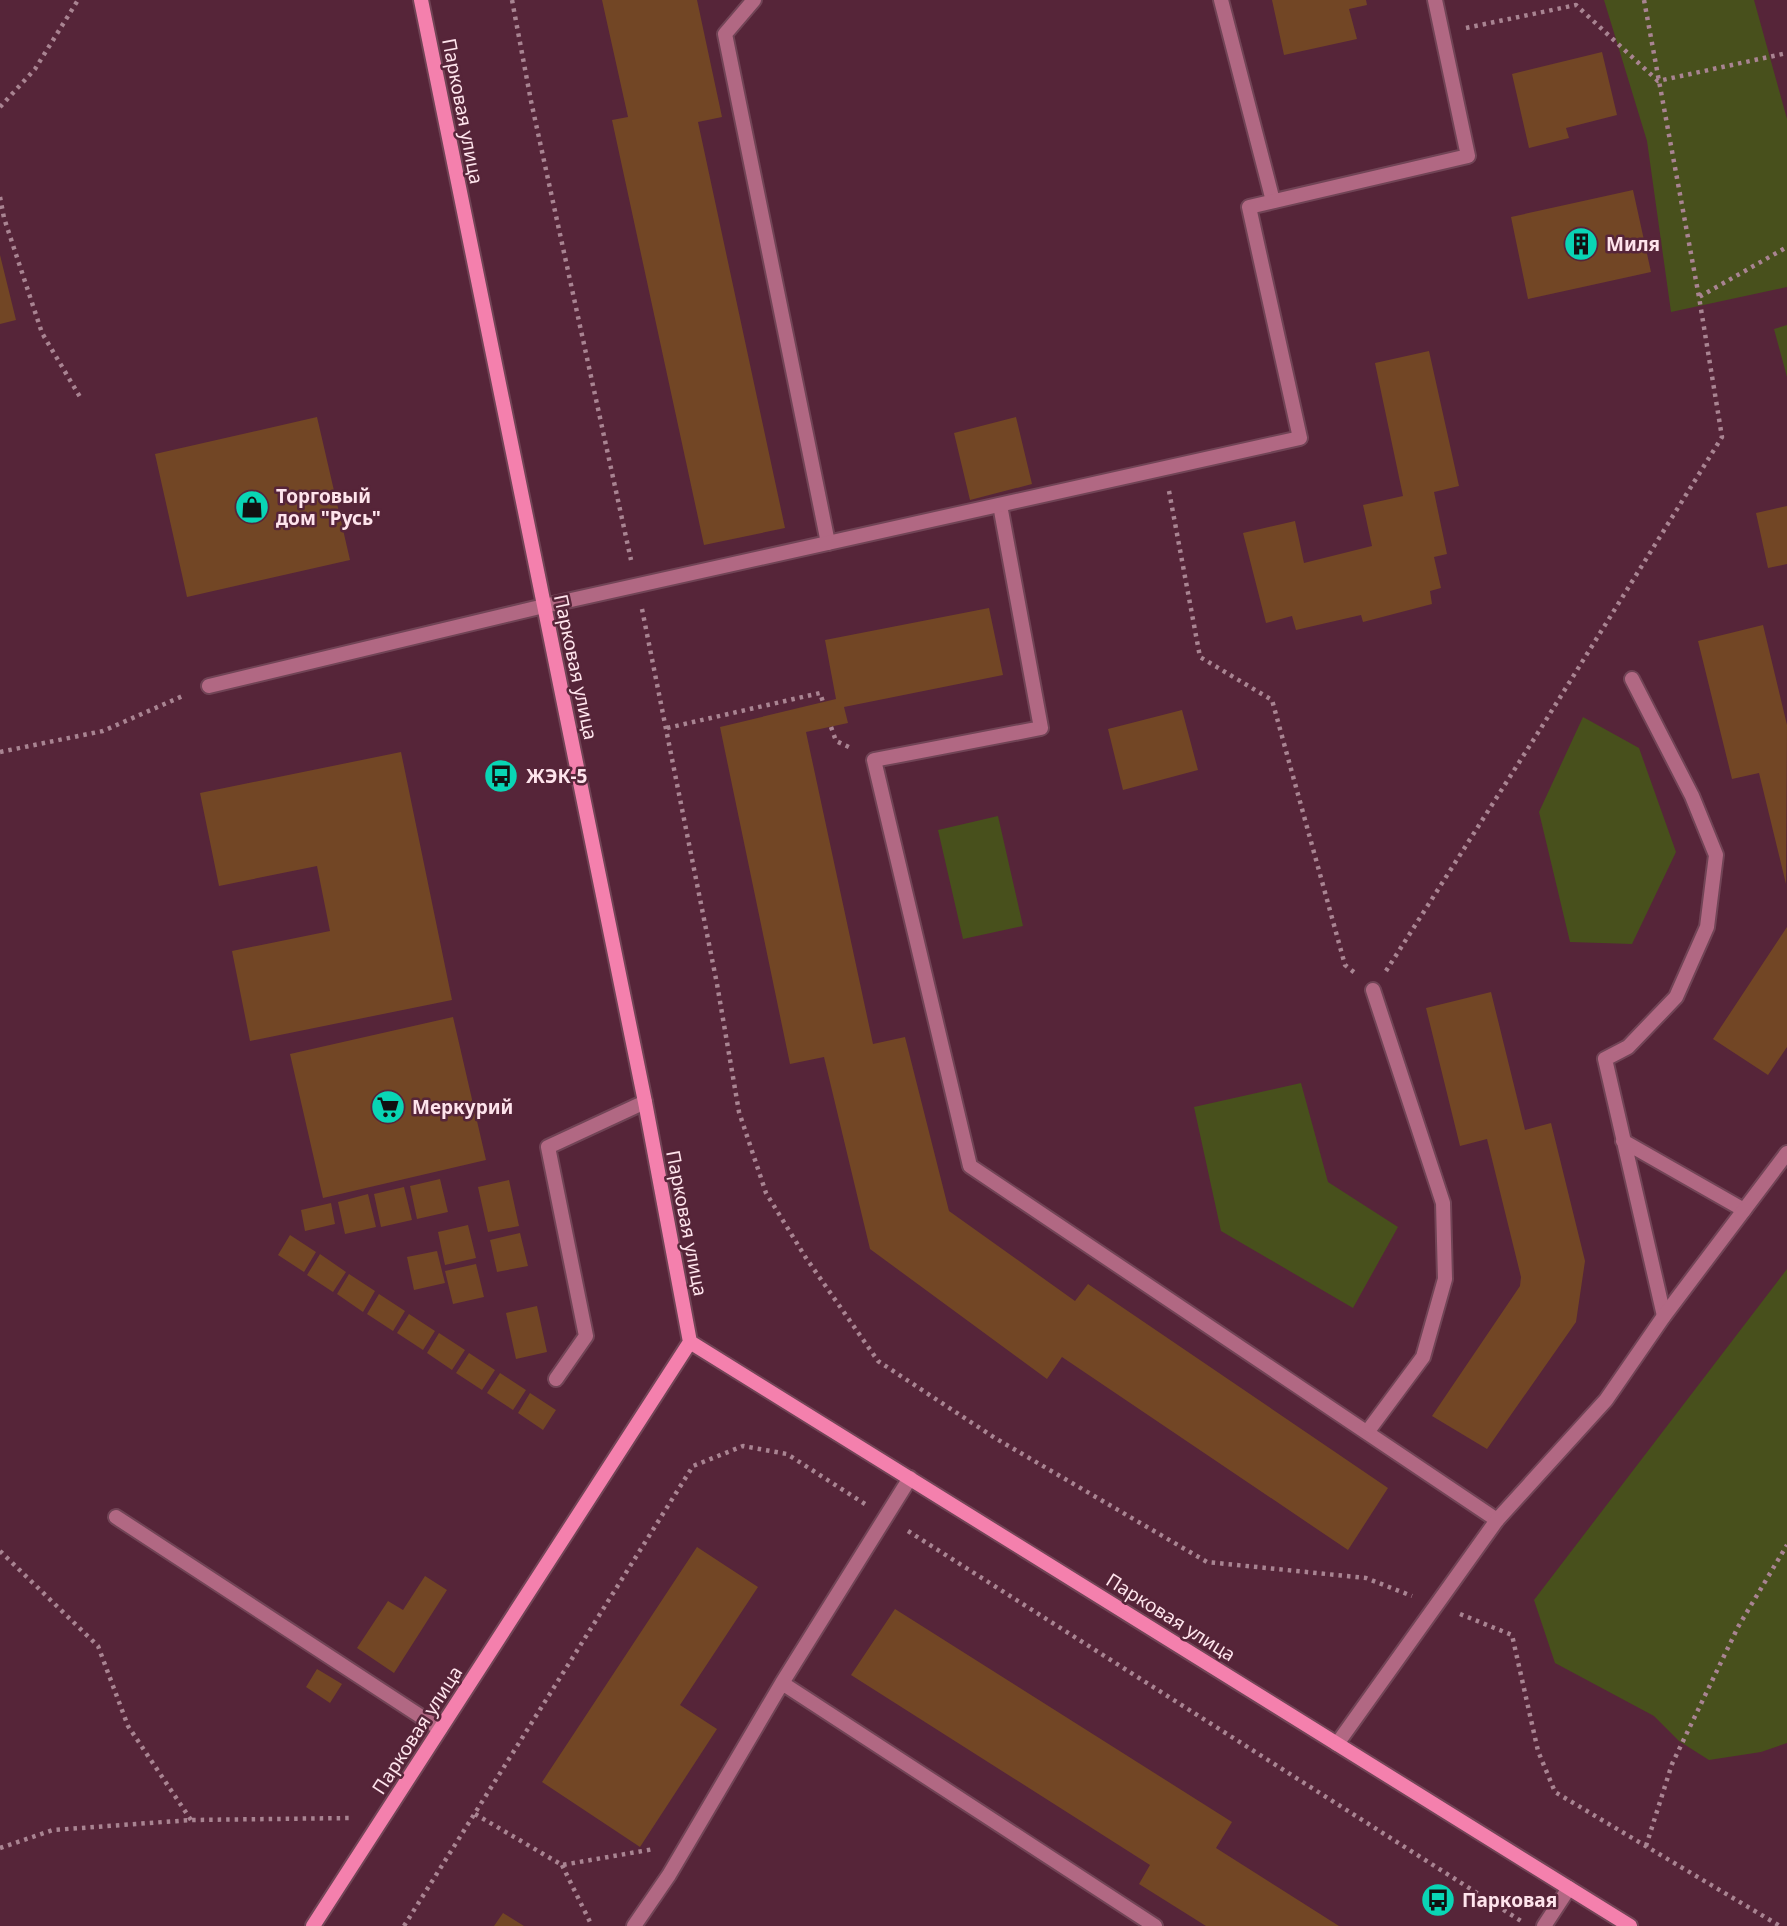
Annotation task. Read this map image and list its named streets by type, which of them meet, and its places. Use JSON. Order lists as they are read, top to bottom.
{
  "streets": {
    "street": ["Парковая улица"]
  },
  "places": {
    "building": ["Миля"],
    "shop": ["Торговый дом \"Русь\""],
    "bus stop": ["ЖЭК-5", "Парковая"],
    "supermarket": ["Меркурий"]
  }
}
